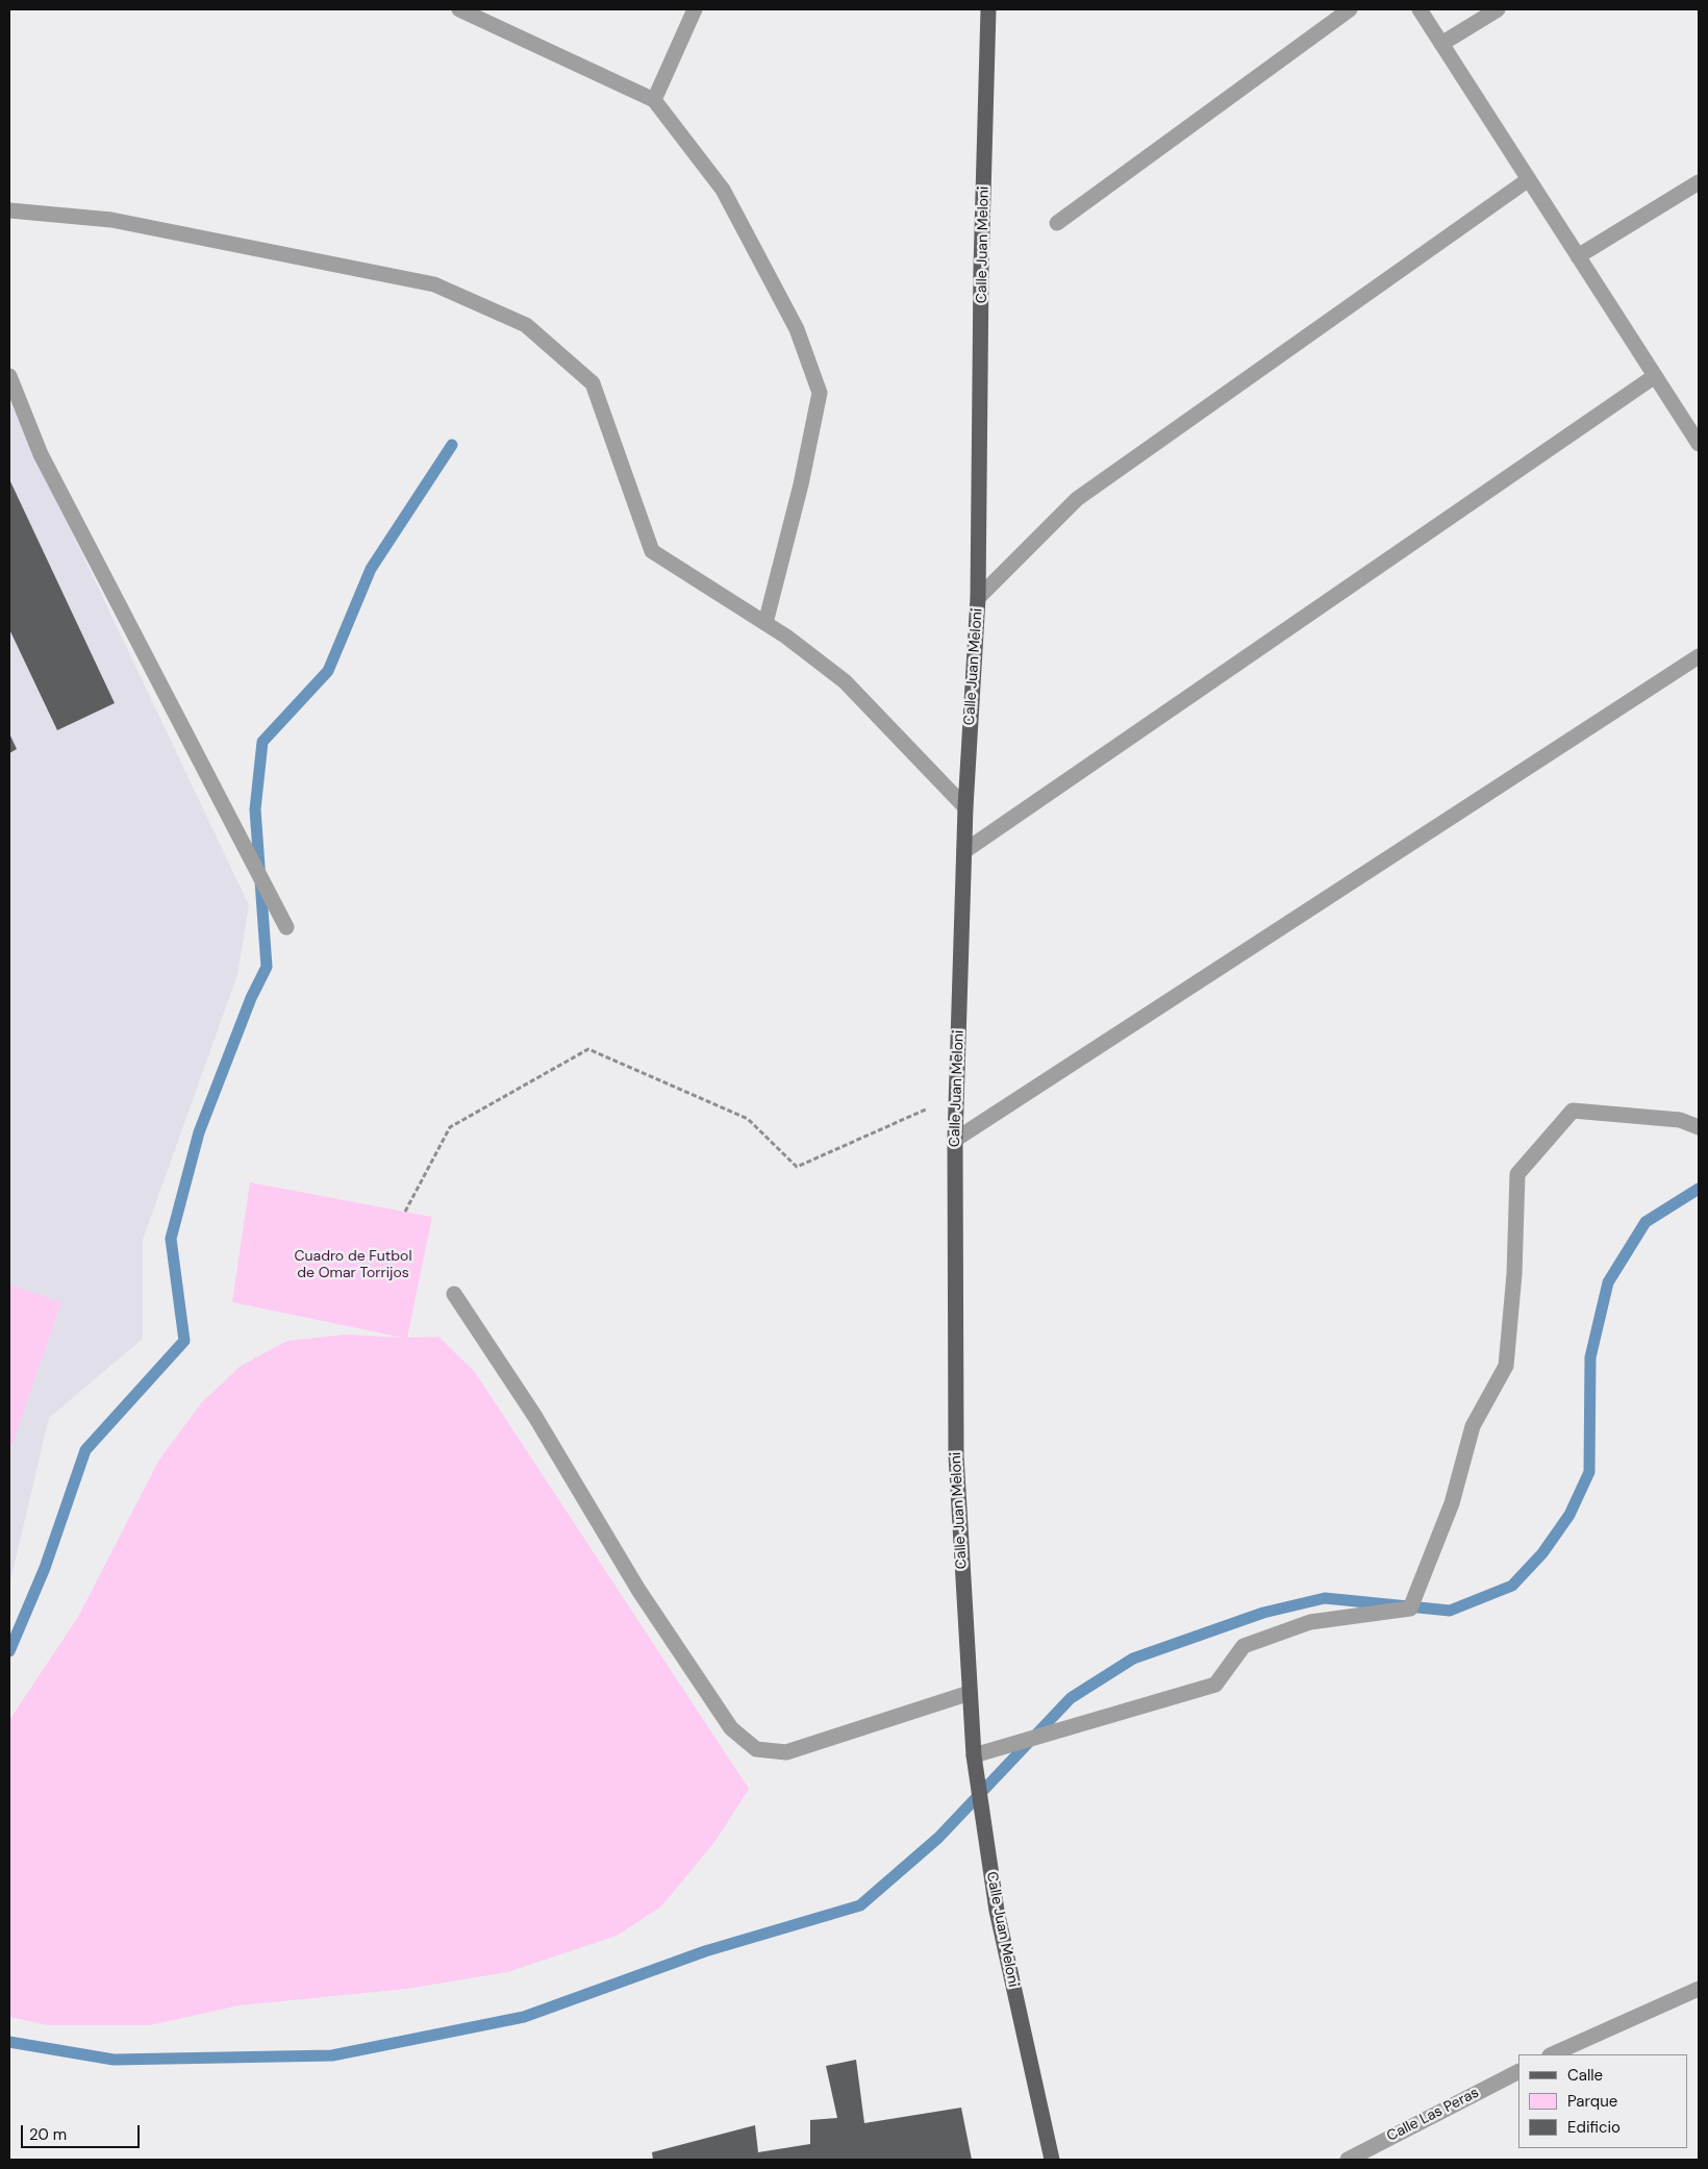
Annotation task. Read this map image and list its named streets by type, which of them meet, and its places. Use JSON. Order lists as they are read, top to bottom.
{
  "streets": {
    "main road": ["Calle Juan Meloni"],
    "street": ["Calle Las Peras"]
  },
  "parks": ["Cuadro de Futbol de Omar Torrijos"],
  "legend": ["Calle", "Parque", "Edificio"],
  "scale_bar": "20 m"
}
